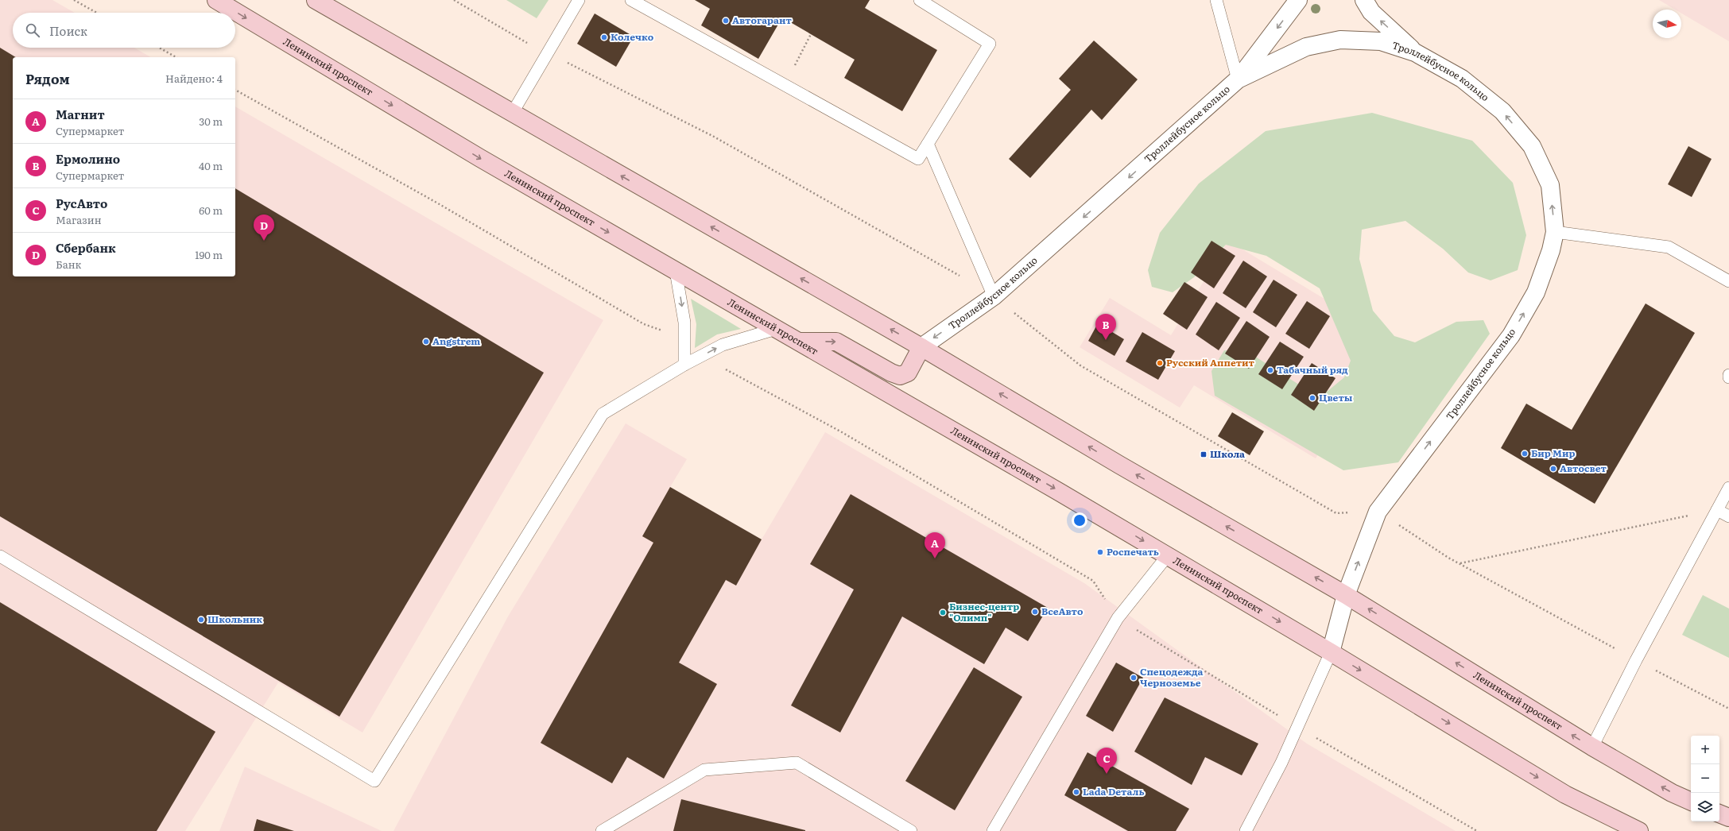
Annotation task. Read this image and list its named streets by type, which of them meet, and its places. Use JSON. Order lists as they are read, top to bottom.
{
  "streets": {
    "main road": ["Ленинский проспект"],
    "street": ["Троллейбусное кольцо"]
  },
  "crossings": [
    ["Ленинский проспект", "Троллейбусное кольцо"]
  ],
  "places": {
    "other": [
      "Автогарант",
      "Колечко",
      "Angstrem",
      "Русский Аппетит",
      "Табачный ряд",
      "Цветы",
      "Бир Мир",
      "Автосвет",
      "Роспечать",
      "ВсеАвто",
      "Бизнес-центр \"Олимп\"",
      "Школьник",
      "Спецодежда Черноземье",
      "Lada Dеталь"
    ],
    "transit": ["Школа"]
  },
  "north": "right",
  "page": {
    "search": "Поиск",
    "heading": ["Рядом", "Найдено: 4"],
    "list": [
      {
        "mark": "A",
        "name": "Магнит",
        "note": "Супермаркет",
        "value": "30 m"
      },
      {
        "mark": "B",
        "name": "Ермолино",
        "note": "Супермаркет",
        "value": "40 m"
      },
      {
        "mark": "C",
        "name": "РусАвто",
        "note": "Магазин",
        "value": "60 m"
      },
      {
        "mark": "D",
        "name": "Сбербанк",
        "note": "Банк",
        "value": "190 m"
      }
    ],
    "pins": [
      "D",
      "B",
      "A",
      "C"
    ],
    "map_buttons": ["+", "−"]
  }
}
